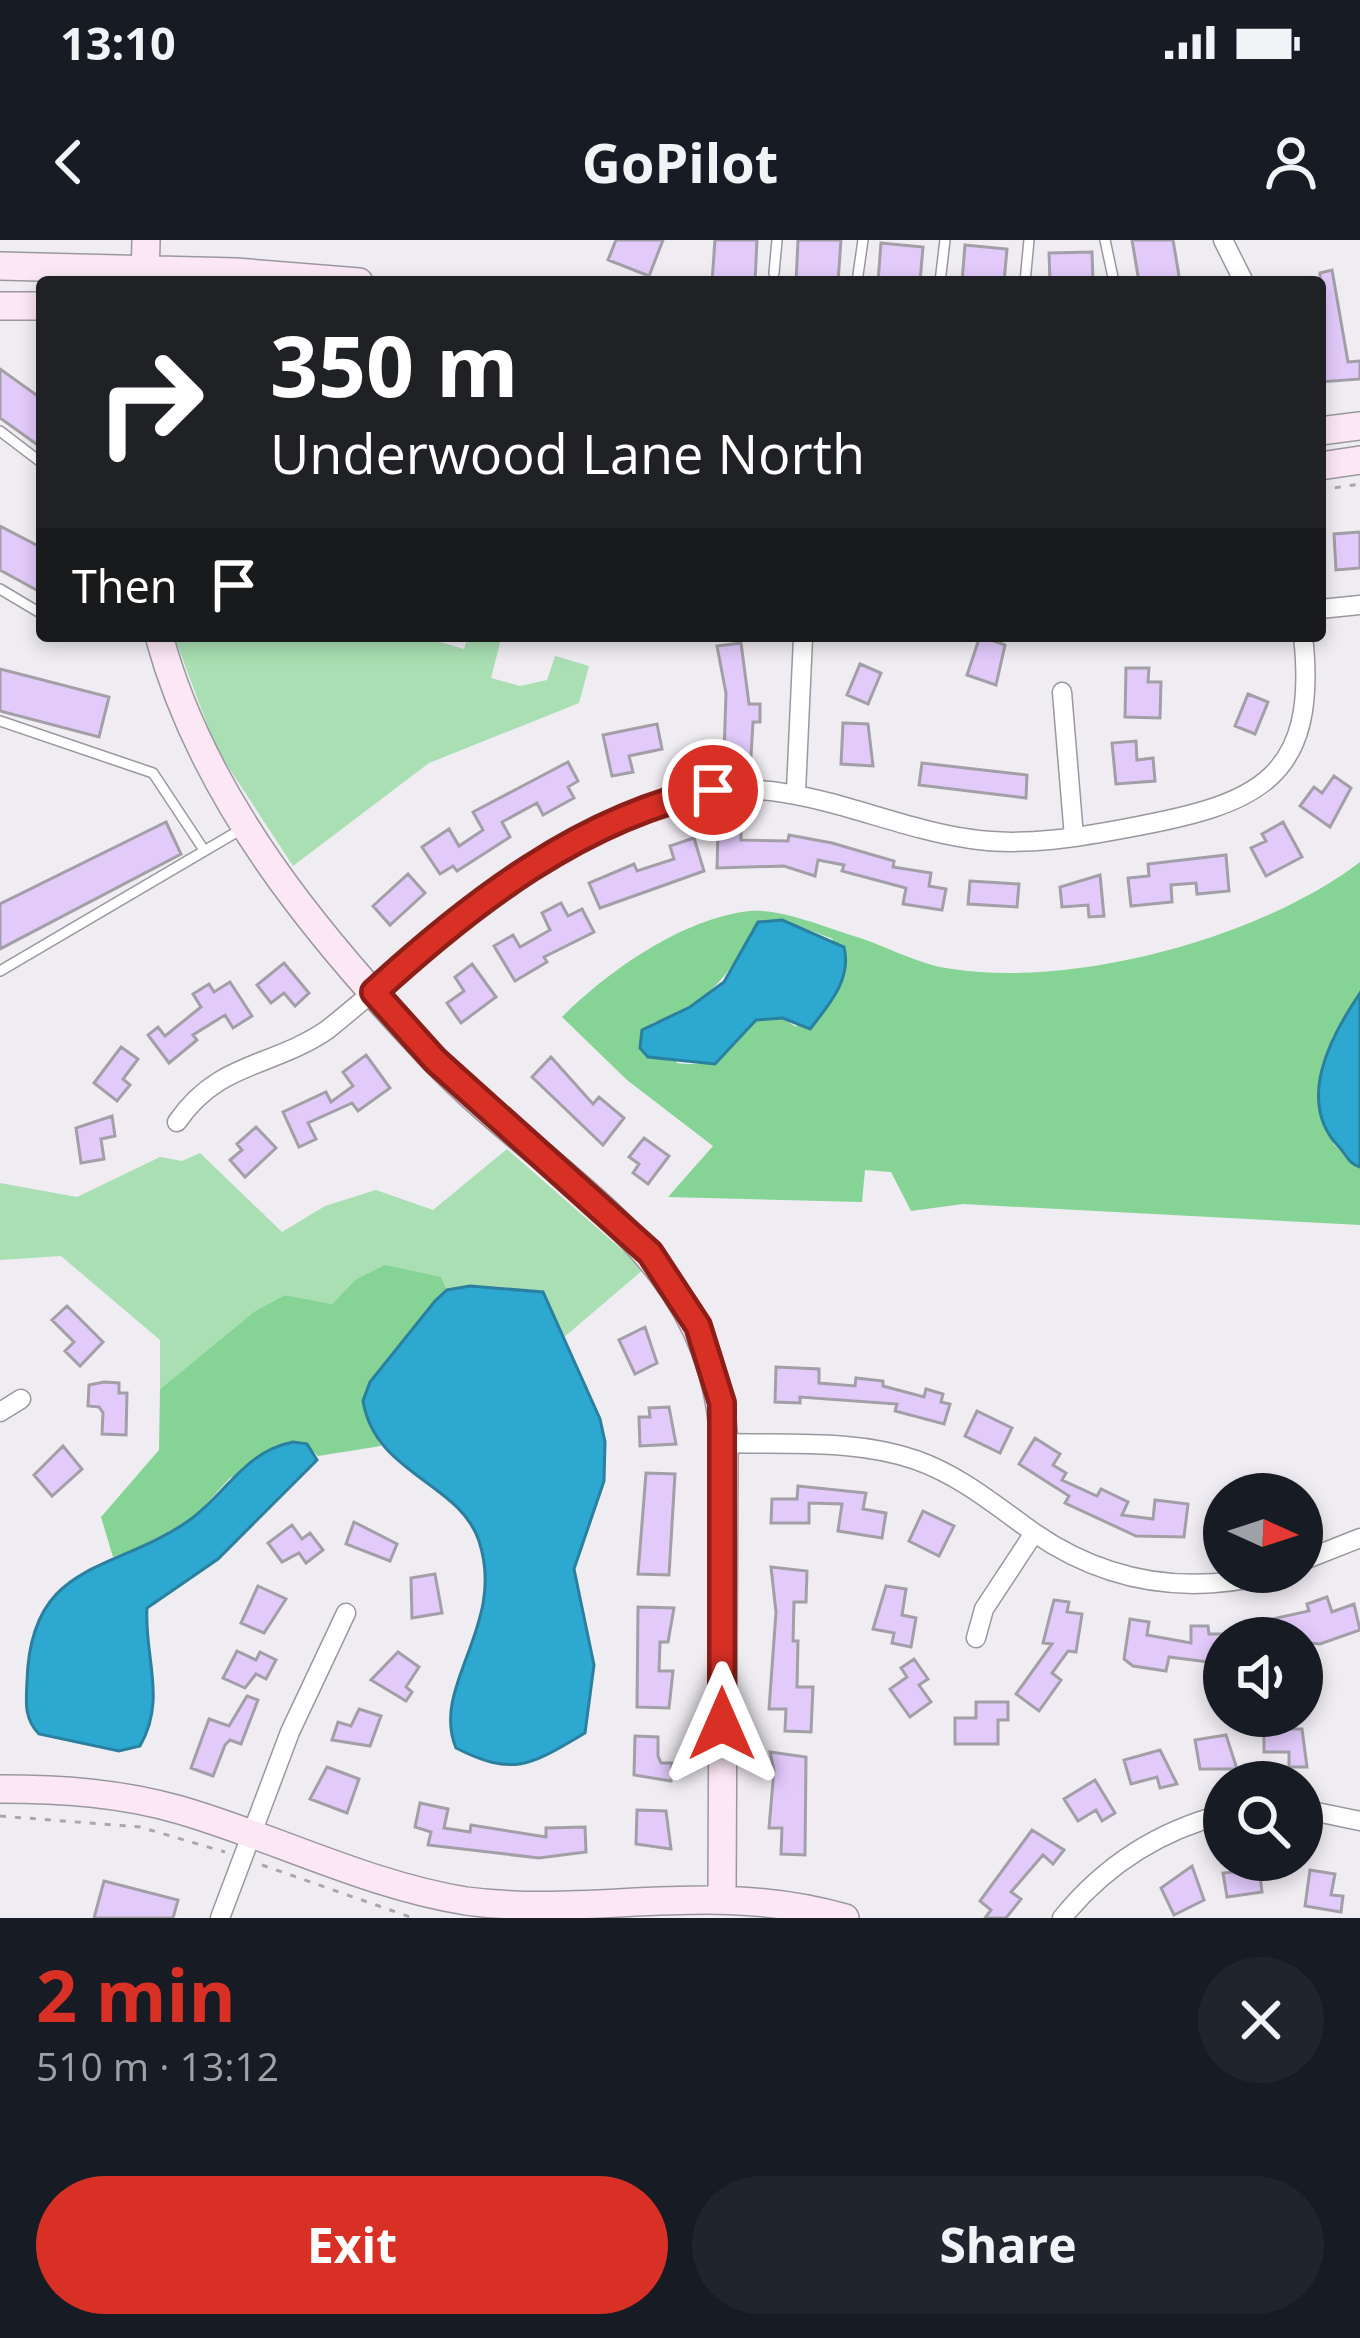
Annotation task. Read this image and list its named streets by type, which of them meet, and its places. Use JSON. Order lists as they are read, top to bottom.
{
  "north": "right",
  "page": {
    "status": "13:10",
    "header": "GoPilot",
    "turn": ["350 m", "Underwood Lane North"],
    "then": "Then",
    "heading": ["2 min", "510 m · 13:12"],
    "buttons": ["Exit", "Share"]
  }
}
